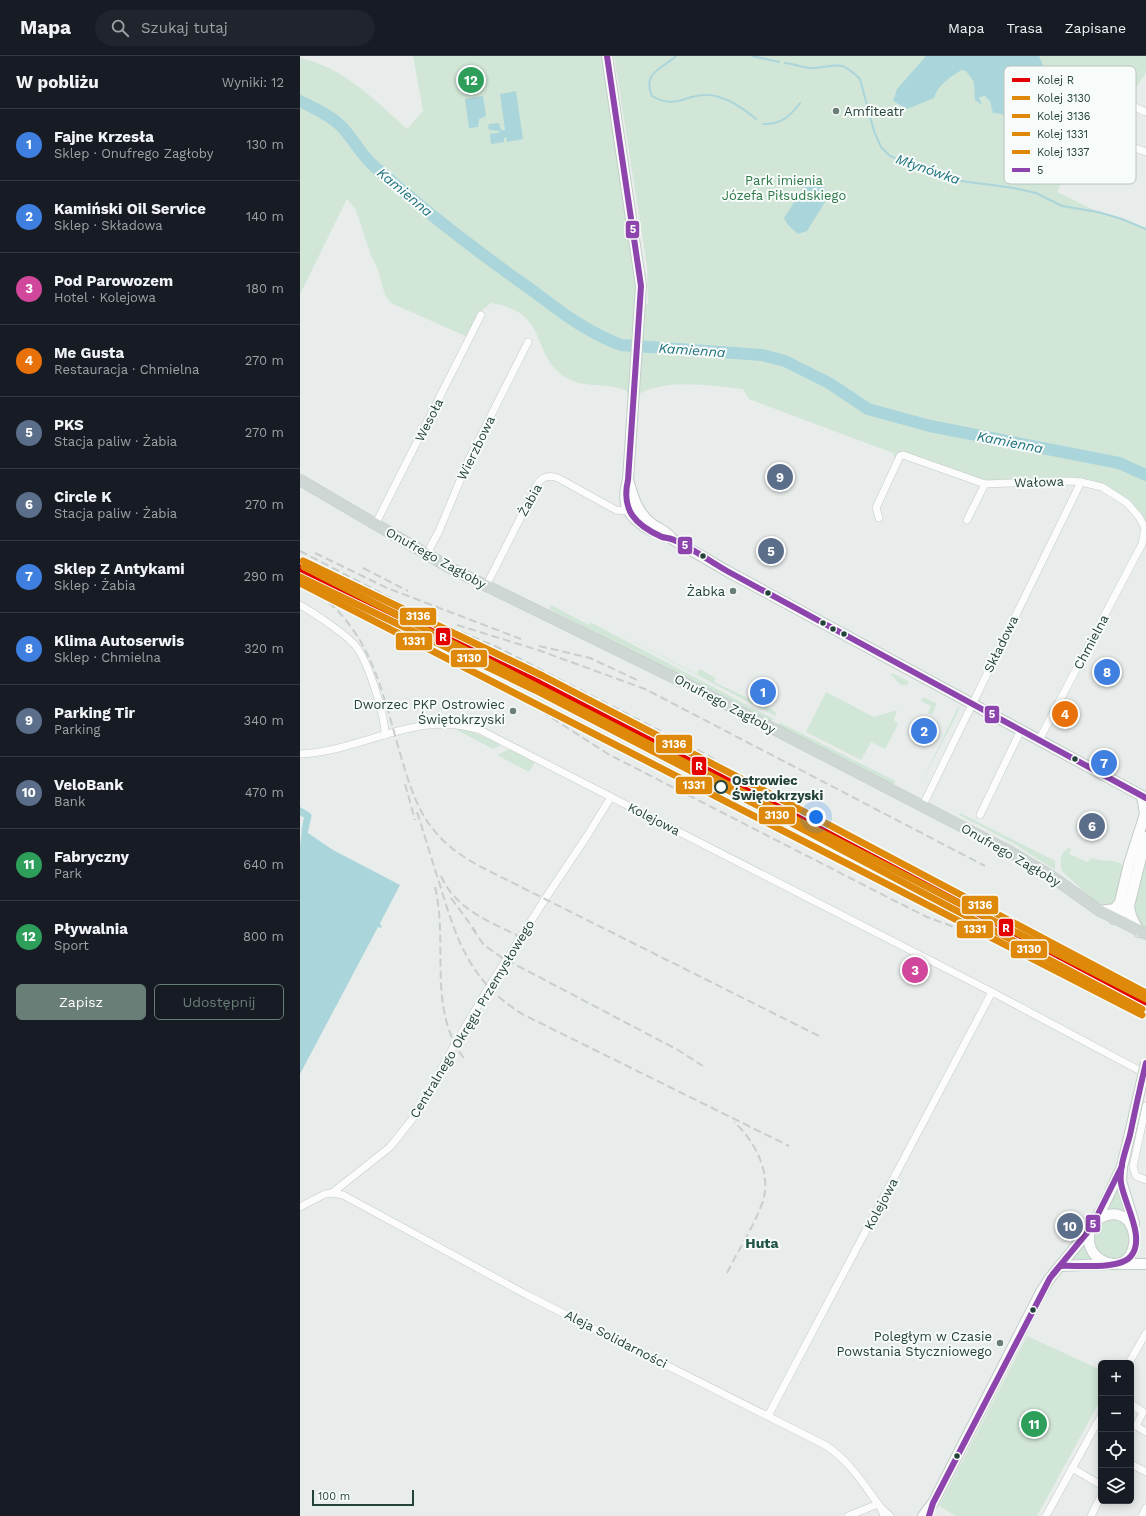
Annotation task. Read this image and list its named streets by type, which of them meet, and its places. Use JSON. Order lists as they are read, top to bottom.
{
  "streets": {
    "main road": ["Onufrego Zagłoby"],
    "street": [
      "Wesoła",
      "Wierzbowa",
      "Wałowa",
      "Żabia",
      "Chmielna",
      "Składowa",
      "Kolejowa",
      "Centralnego Okręgu Przemysłowego",
      "Aleja Solidarności"
    ]
  },
  "crossings": [
    ["Wesoła", "Onufrego Zagłoby"],
    ["Wierzbowa", "Onufrego Zagłoby"],
    ["Wałowa", "Chmielna"],
    ["Wałowa", "Składowa"],
    ["Żabia", "Onufrego Zagłoby"],
    ["Onufrego Zagłoby", "Składowa"],
    ["Kolejowa", "Centralnego Okręgu Przemysłowego"],
    ["Kolejowa", "Aleja Solidarności"],
    ["Centralnego Okręgu Przemysłowego", "Aleja Solidarności"]
  ],
  "districts": ["Huta"],
  "water": ["Młynówka", "Kamienna"],
  "parks": ["Park imienia Józefa Piłsudskiego"],
  "places": [
    "Amfiteatr",
    "Żabka",
    "Dworzec PKP Ostrowiec Świętokrzyski",
    "Ostrowiec Świętokrzyski",
    "Poległym w Czasie Powstania Styczniowego"
  ],
  "lines": [
    "transit line 5",
    "rail line 3136",
    "rail line 1337",
    "rail line R",
    "rail line 3130",
    "rail line 1331"
  ],
  "legend": [
    "Kolej R",
    "Kolej 3130",
    "Kolej 3136",
    "Kolej 1331",
    "Kolej 1337",
    "5"
  ],
  "scale_bar": "100 m",
  "page": {
    "header": "Mapa",
    "search": "Szukaj tutaj",
    "nav": ["Mapa", "Trasa", "Zapisane"],
    "heading": ["W pobliżu", "Wyniki: 12"],
    "pins": [
      "12",
      "9",
      "5",
      "8",
      "1",
      "4",
      "2",
      "7",
      "6",
      "3",
      "10",
      "11"
    ],
    "list": [
      {
        "mark": "1",
        "name": "Fajne Krzesła",
        "note": "Sklep · Onufrego Zagłoby",
        "value": "130 m"
      },
      {
        "mark": "2",
        "name": "Kamiński Oil Service",
        "note": "Sklep · Składowa",
        "value": "140 m"
      },
      {
        "mark": "3",
        "name": "Pod Parowozem",
        "note": "Hotel · Kolejowa",
        "value": "180 m"
      },
      {
        "mark": "4",
        "name": "Me Gusta",
        "note": "Restauracja · Chmielna",
        "value": "270 m"
      },
      {
        "mark": "5",
        "name": "PKS",
        "note": "Stacja paliw · Żabia",
        "value": "270 m"
      },
      {
        "mark": "6",
        "name": "Circle K",
        "note": "Stacja paliw · Żabia",
        "value": "270 m"
      },
      {
        "mark": "7",
        "name": "Sklep Z Antykami",
        "note": "Sklep · Żabia",
        "value": "290 m"
      },
      {
        "mark": "8",
        "name": "Klima Autoserwis",
        "note": "Sklep · Chmielna",
        "value": "320 m"
      },
      {
        "mark": "9",
        "name": "Parking Tir",
        "note": "Parking",
        "value": "340 m"
      },
      {
        "mark": "10",
        "name": "VeloBank",
        "note": "Bank",
        "value": "470 m"
      },
      {
        "mark": "11",
        "name": "Fabryczny",
        "note": "Park",
        "value": "640 m"
      },
      {
        "mark": "12",
        "name": "Pływalnia",
        "note": "Sport",
        "value": "800 m"
      }
    ],
    "buttons": ["Zapisz", "Udostępnij"],
    "map_buttons": ["+", "−"],
    "scale": "100 m"
  }
}
